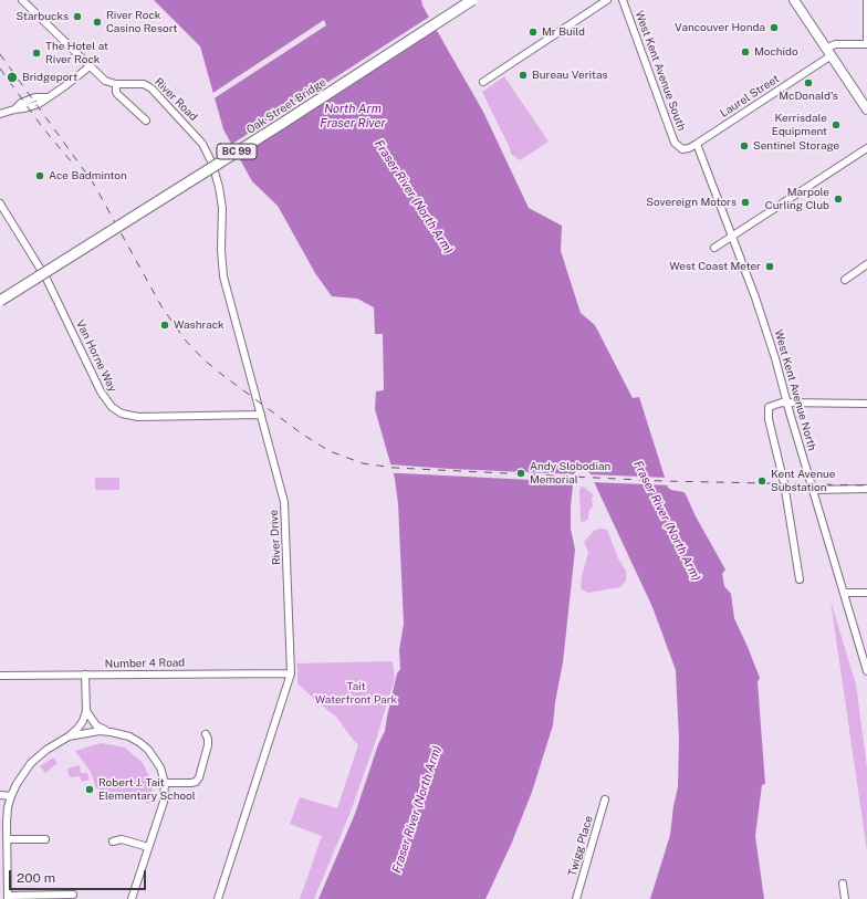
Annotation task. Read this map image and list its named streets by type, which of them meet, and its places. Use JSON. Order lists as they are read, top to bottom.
{
  "streets": {
    "highway": ["Oak Street Bridge", "BC 99"],
    "street": [
      "West Kent Avenue South",
      "Laurel Street",
      "River Road",
      "Van Horne Way",
      "West Kent Avenue North",
      "River Drive",
      "Number 4 Road",
      "Twigg Place"
    ]
  },
  "crossings": [
    ["West Kent Avenue South", "Laurel Street"],
    ["Laurel Street", "West Kent Avenue North"],
    ["River Road", "River Drive"],
    ["Van Horne Way", "River Drive"],
    ["River Drive", "Number 4 Road"]
  ],
  "water": ["North Arm Fraser River", "Fraser River (North Arm)"],
  "parks": ["Tait Waterfront Park"],
  "places": [
    "Starbucks",
    "River Rock Casino Resort",
    "Vancouver Honda",
    "Mr Build",
    "Mochido",
    "The Hotel at River Rock",
    "Bureau Veritas",
    "Bridgeport",
    "McDonald's",
    "Kerrisdale Equipment",
    "Sentinel Storage",
    "Ace Badminton",
    "Marpole Curling Club",
    "Sovereign Motors",
    "West Coast Meter",
    "Washrack",
    "Andy Slobodian Memorial",
    "Kent Avenue Substation",
    "Robert J. Tait Elementary School"
  ],
  "scale_bar": "200 m"
}
